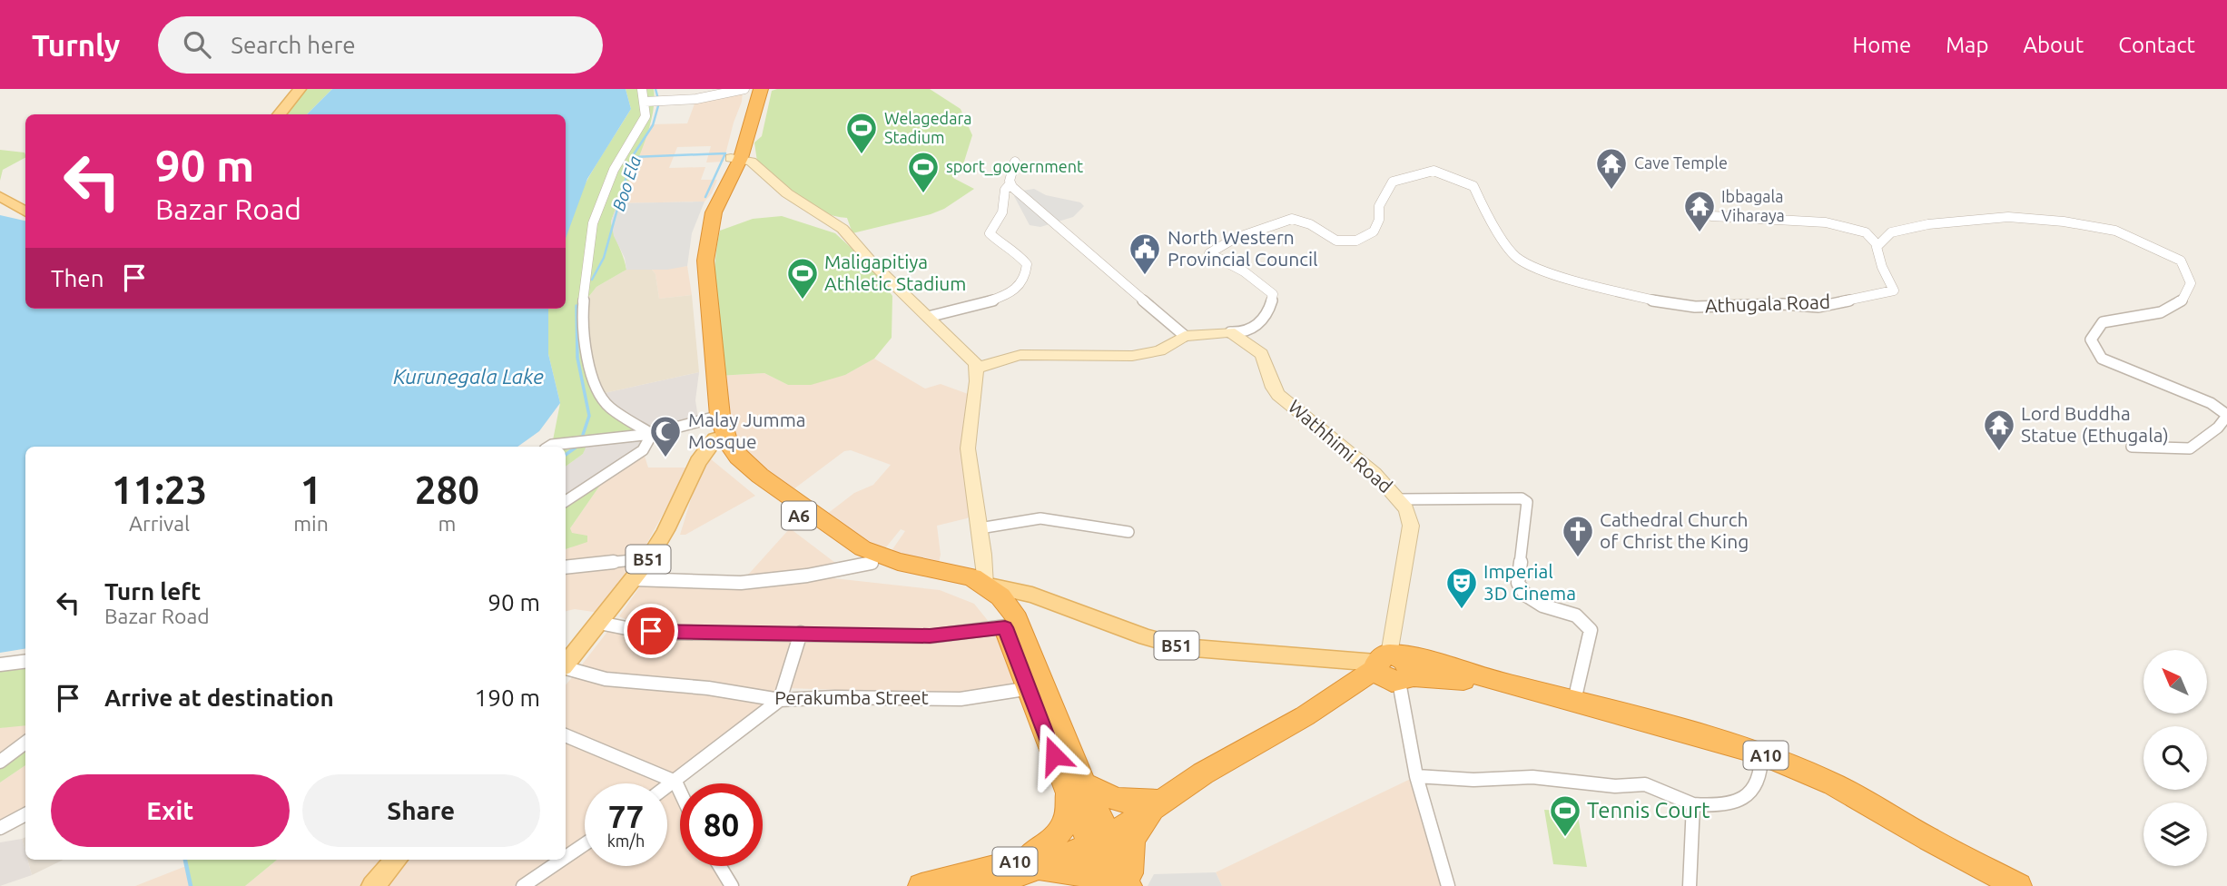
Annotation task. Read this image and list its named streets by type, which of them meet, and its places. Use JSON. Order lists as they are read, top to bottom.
{
  "streets": {
    "highway": ["A6", "A10"],
    "main road": ["Wathhimi Road", "B51"],
    "street": ["Athugala Road", "Perakumba Street"]
  },
  "crossings": [
    ["Athugala Road", "Wathhimi Road"],
    ["Wathhimi Road", "B51"],
    ["Wathhimi Road", "A10"],
    ["A6", "B51"],
    ["A6", "Perakumba Street"],
    ["A6", "A10"],
    ["B51", "A10"]
  ],
  "water": ["Boo Ela", "Kurunegala Lake"],
  "places": {
    "sports": [
      "Welagedara Stadium",
      "sport_government",
      "Maligapitiya Athletic Stadium",
      "Tennis Court"
    ],
    "temple": ["Cave Temple", "Ibbagala Viharaya", "Lord Buddha Statue (Ethugala)"],
    "public building": ["North Western Provincial Council"],
    "mosque": ["Malay Jumma Mosque"],
    "church": ["Cathedral Church of Christ the King"],
    "theatre": ["Imperial 3D Cinema"]
  },
  "north": "top left",
  "page": {
    "header": "Turnly",
    "search": "Search here",
    "nav": [
      "Home",
      "Map",
      "About",
      "Contact"
    ],
    "turn": ["90 m", "Bazar Road"],
    "then": "Then",
    "eta": [
      "11:23",
      "Arrival",
      "1",
      "min",
      "280",
      "m"
    ],
    "list": [
      {
        "name": "Turn left",
        "note": "Bazar Road",
        "value": "90 m"
      },
      {
        "name": "Arrive at destination",
        "value": "190 m"
      }
    ],
    "buttons": ["Exit", "Share"],
    "speed": "77 km/h",
    "limit": "80"
  }
}
